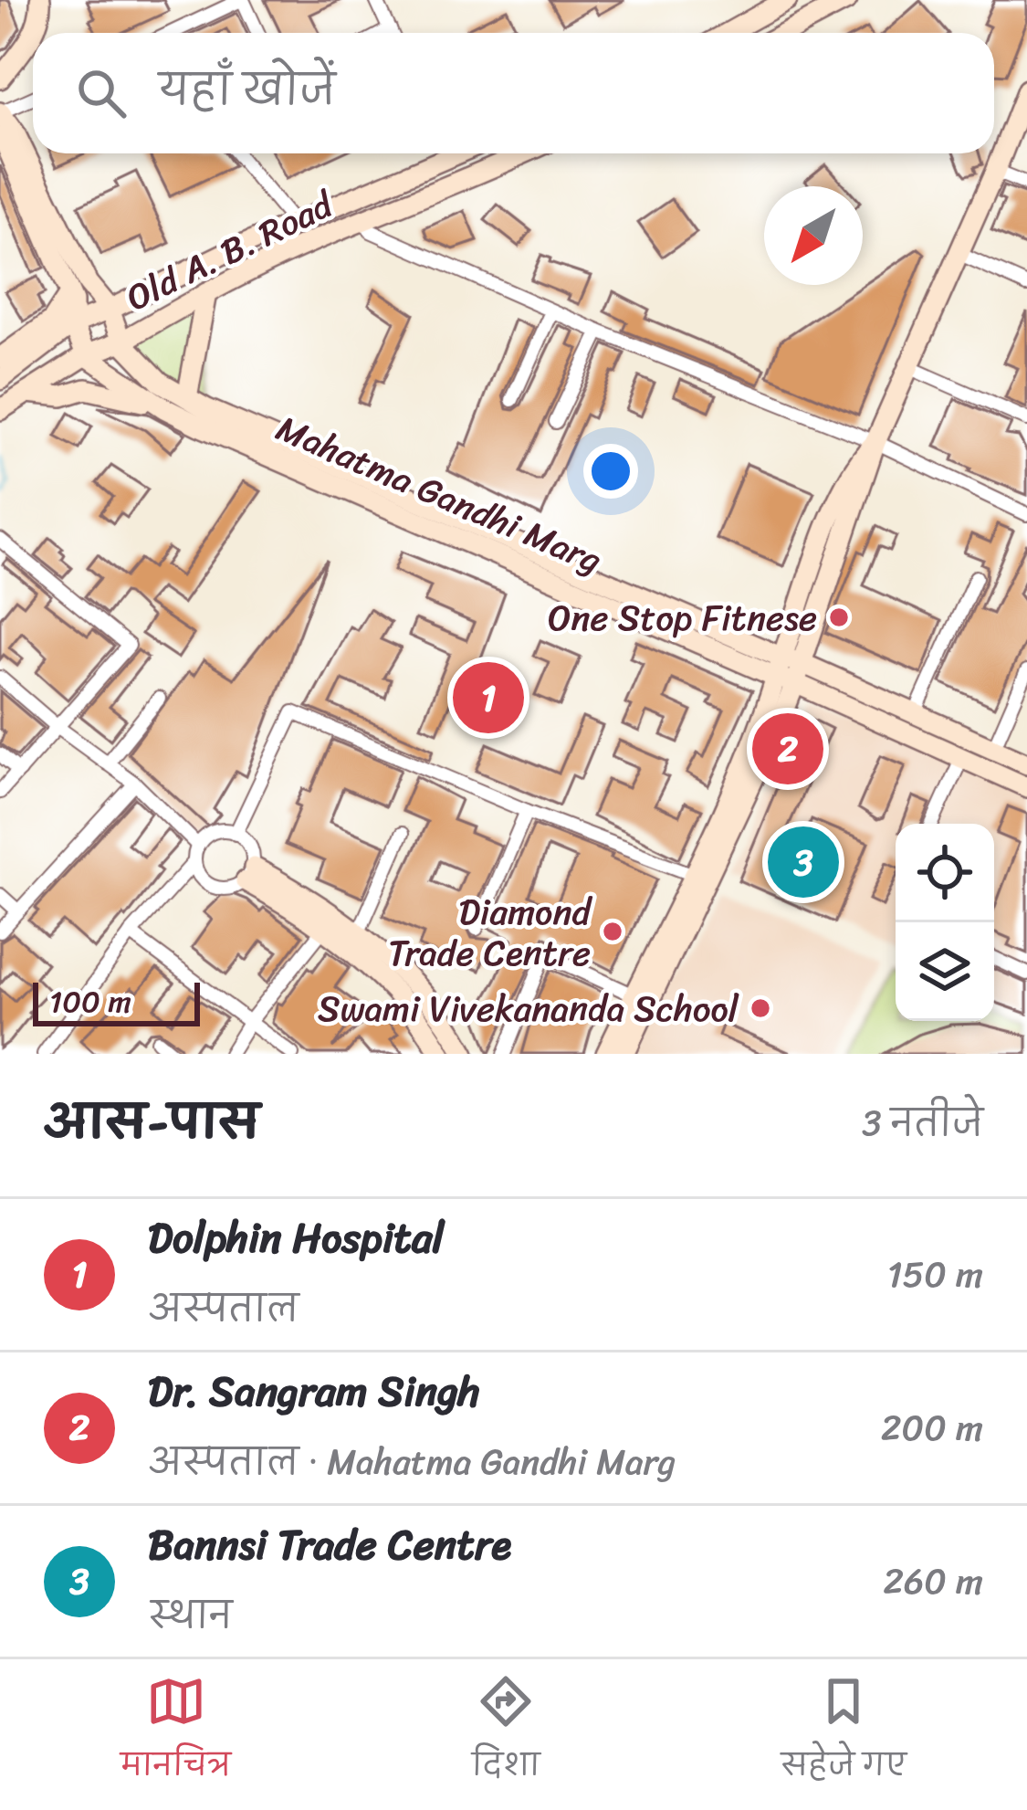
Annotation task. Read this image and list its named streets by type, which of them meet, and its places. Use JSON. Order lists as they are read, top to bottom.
{
  "streets": {
    "main road": ["Old A. B. Road", "Mahatma Gandhi Marg"]
  },
  "crossings": [
    ["Old A. B. Road", "Mahatma Gandhi Marg"]
  ],
  "places": ["One Stop Fitnese", "Diamond Trade Centre", "Swami Vivekananda School"],
  "scale_bar": "100 m",
  "north": "bottom left",
  "page": {
    "search": "यहाँ खोजें",
    "pins": ["1", "2", "3"],
    "scale": "100 m",
    "heading": ["आस-पास", "3 नतीजे"],
    "list": [
      {
        "mark": "1",
        "name": "Dolphin Hospital",
        "note": "अस्पताल",
        "value": "150 m"
      },
      {
        "mark": "2",
        "name": "Dr. Sangram Singh",
        "note": "अस्पताल · Mahatma Gandhi Marg",
        "value": "200 m"
      },
      {
        "mark": "3",
        "name": "Bannsi Trade Centre",
        "note": "स्थान",
        "value": "260 m"
      }
    ],
    "nav": ["मानचित्र", "दिशा", "सहेजे गए"]
  }
}
